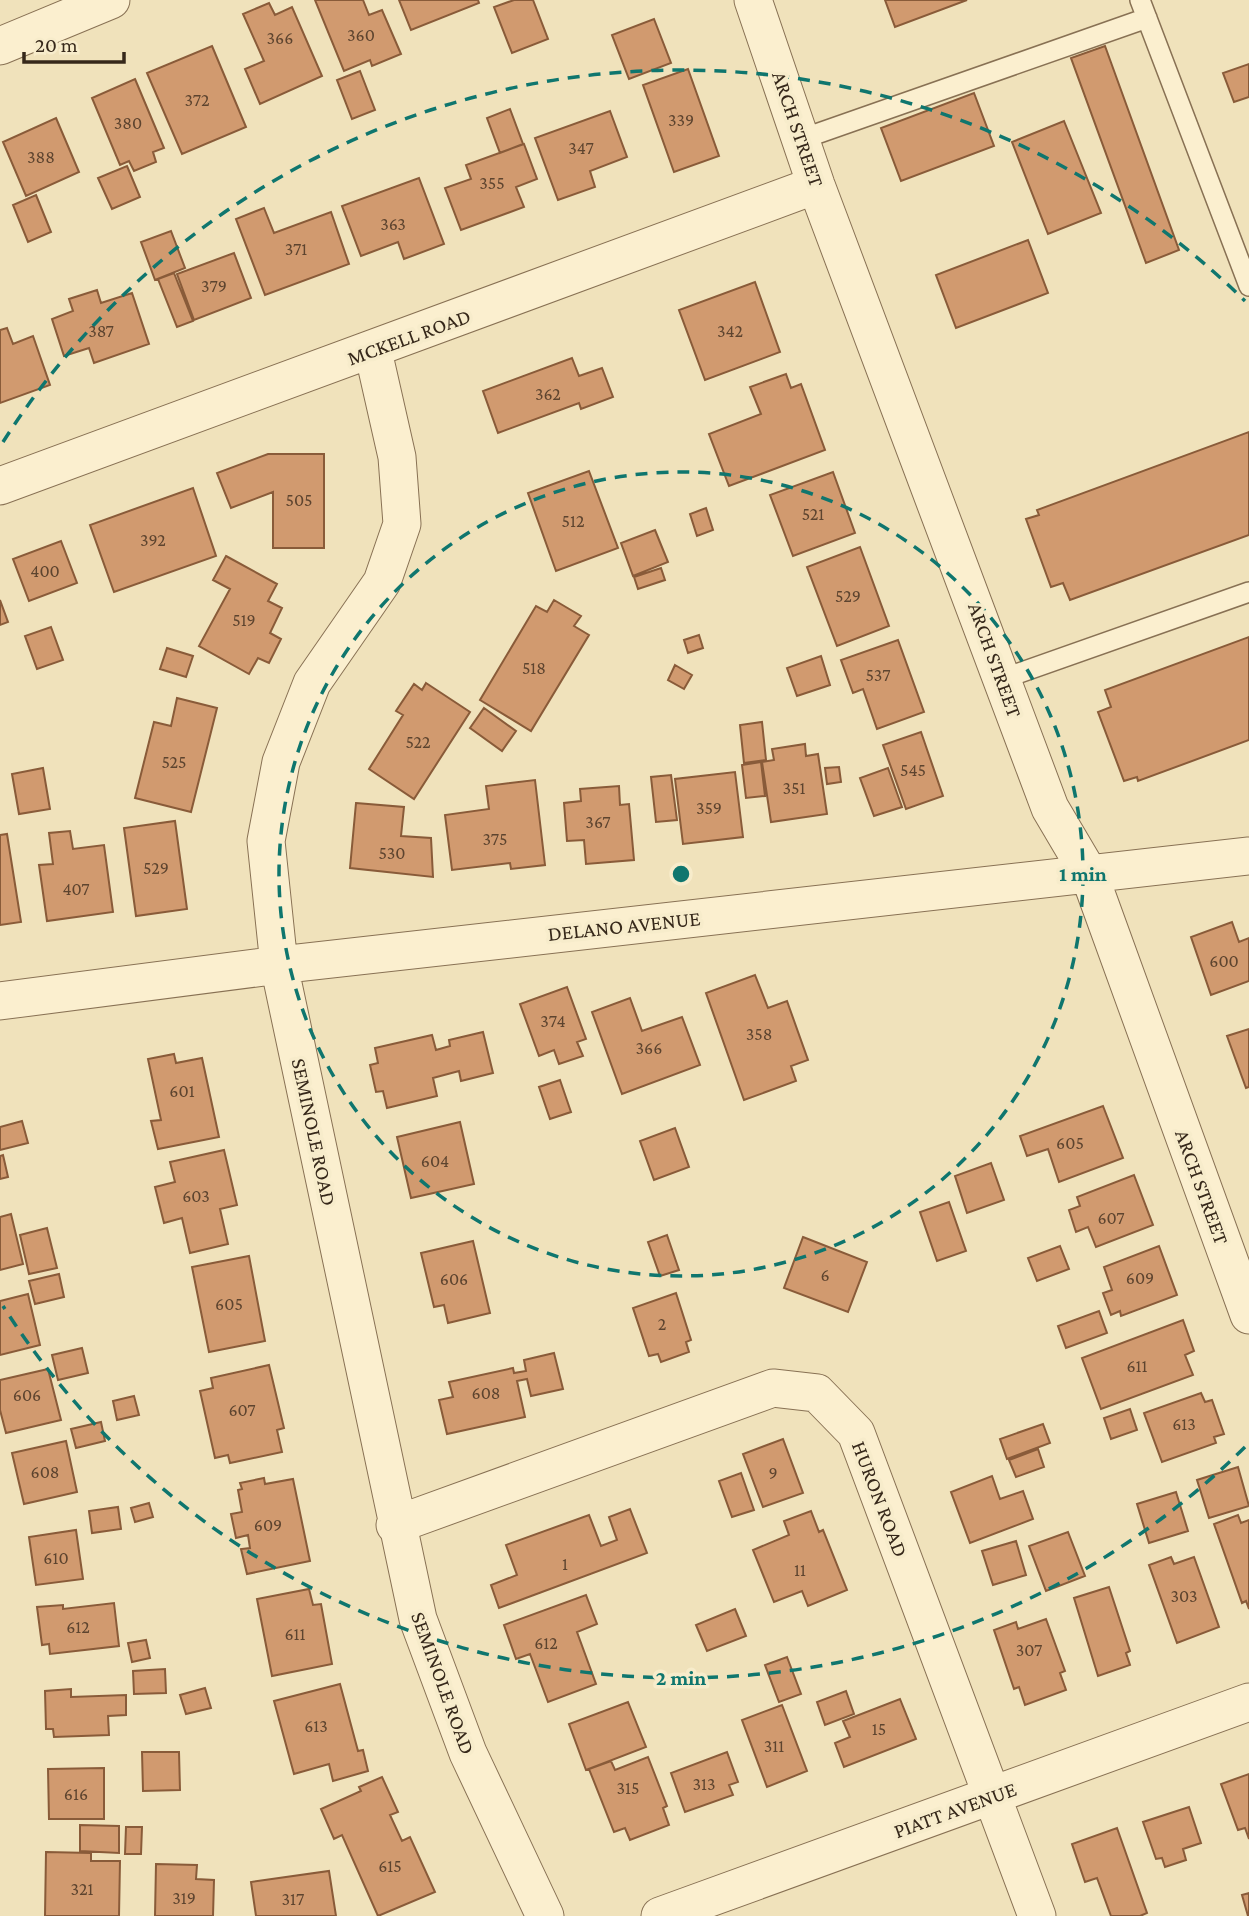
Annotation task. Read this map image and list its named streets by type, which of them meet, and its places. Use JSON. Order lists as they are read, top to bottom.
{
  "streets": {
    "street": [
      "ARCH STREET",
      "MCKELL ROAD",
      "DELANO AVENUE",
      "SEMINOLE ROAD",
      "HURON ROAD",
      "PIATT AVENUE"
    ]
  },
  "crossings": [
    ["ARCH STREET", "MCKELL ROAD"],
    ["ARCH STREET", "DELANO AVENUE"],
    ["MCKELL ROAD", "SEMINOLE ROAD"],
    ["DELANO AVENUE", "SEMINOLE ROAD"],
    ["SEMINOLE ROAD", "HURON ROAD"],
    ["HURON ROAD", "PIATT AVENUE"]
  ],
  "house_numbers": [
    "360",
    "366",
    "372",
    "339",
    "380",
    "347",
    "388",
    "355",
    "363",
    "371",
    "379",
    "387",
    "342",
    "362",
    "505",
    "521",
    "512",
    "392",
    "400",
    "529",
    "519",
    "518",
    "537",
    "522",
    "525",
    "545",
    "351",
    "359",
    "367",
    "375",
    "530",
    "529",
    "407",
    "600",
    "374",
    "358",
    "366",
    "601",
    "605",
    "604",
    "603",
    "607",
    "6",
    "609",
    "606",
    "605",
    "2",
    "611",
    "608",
    "606",
    "607",
    "613",
    "608",
    "9",
    "609",
    "610",
    "1",
    "11",
    "303",
    "612",
    "611",
    "612",
    "307",
    "613",
    "15",
    "311",
    "313",
    "315",
    "616",
    "615",
    "321",
    "319",
    "317"
  ],
  "scale_bar": "20 m",
  "rings": ["1 min", "2 min"]
}
